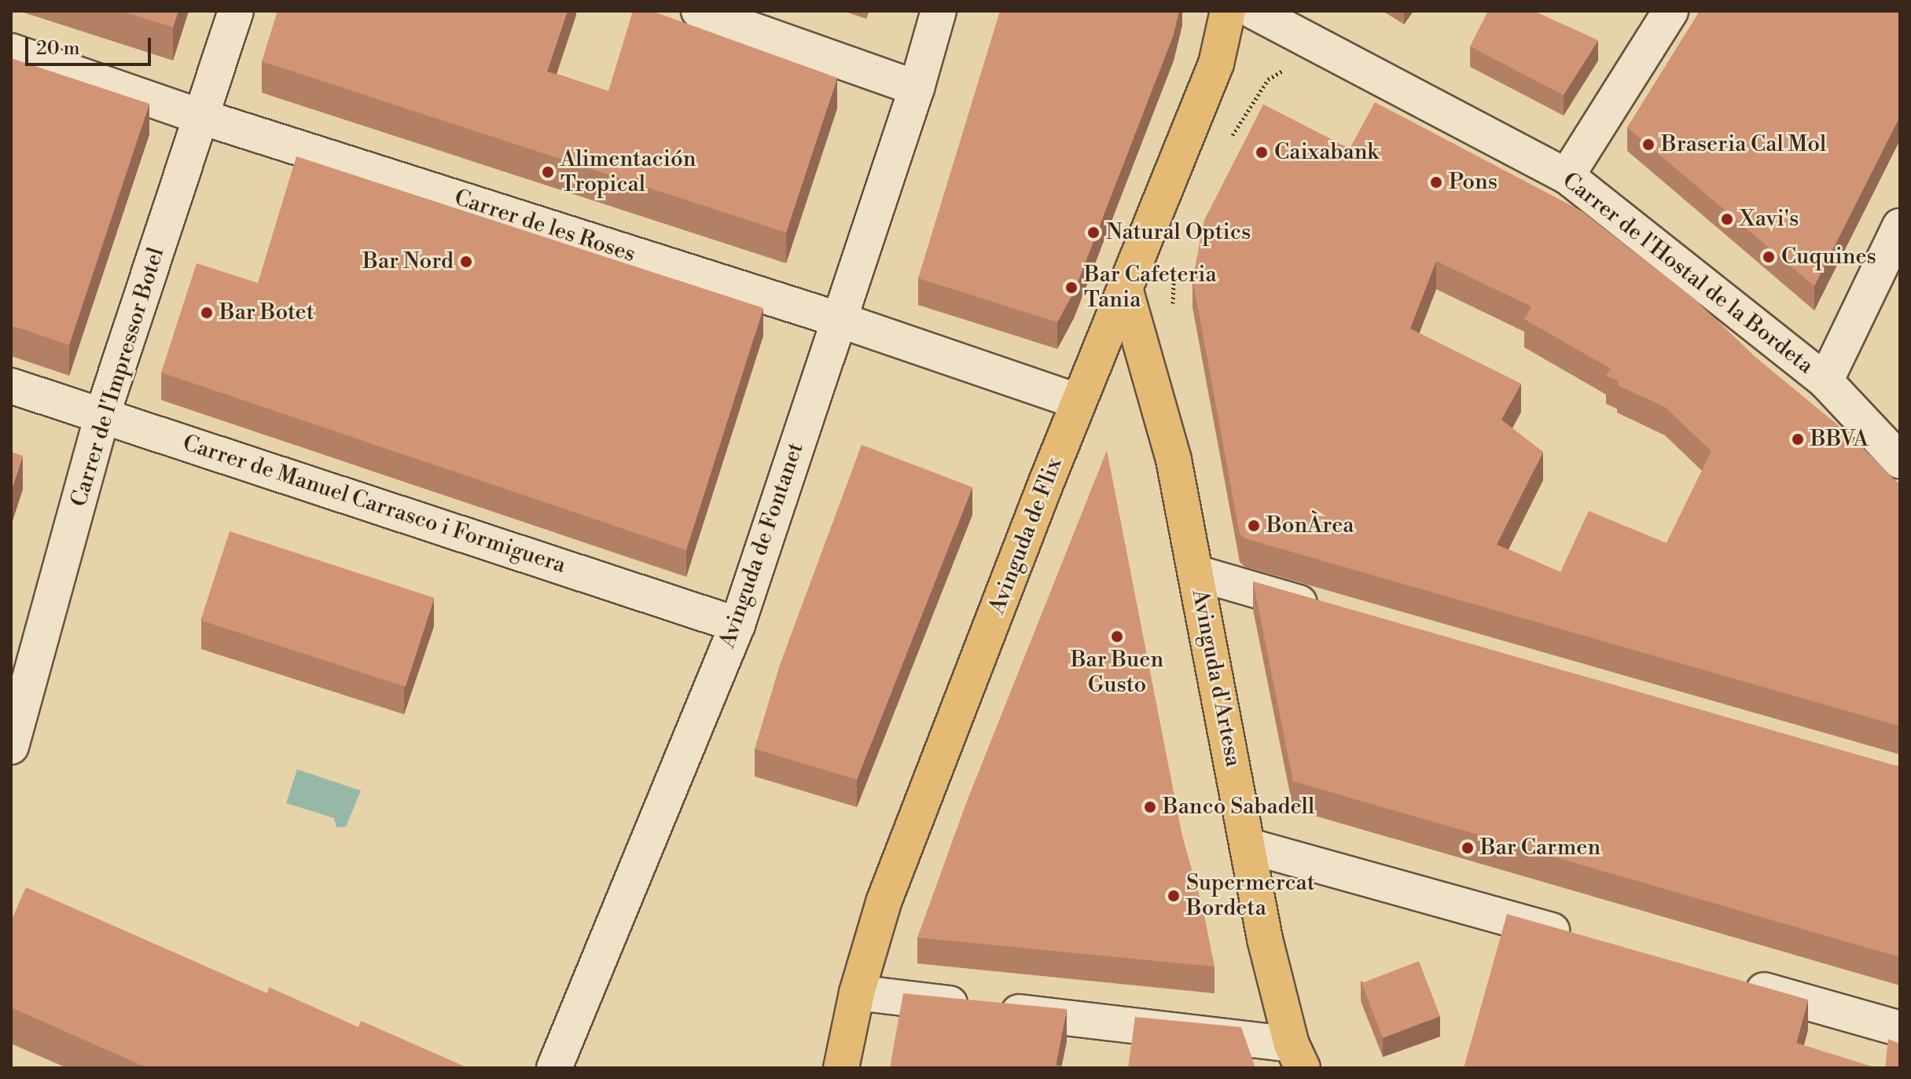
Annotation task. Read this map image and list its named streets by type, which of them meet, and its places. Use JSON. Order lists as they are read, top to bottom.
{
  "streets": {
    "main road": ["Avinguda de Flix", "Avinguda d'Artesa"],
    "street": [
      "Carrer de les Roses",
      "Carrer de l'Hostal de la Bordeta",
      "Carrer de l'Impressor Botel",
      "Carrer de Manuel Carrasco i Formiguera",
      "Avinguda de Fontanet"
    ]
  },
  "crossings": [
    ["Carrer de les Roses", "Carrer de l'Impressor Botel"],
    ["Carrer de les Roses", "Avinguda de Flix"],
    ["Carrer de les Roses", "Avinguda de Fontanet"],
    ["Carrer de l'Impressor Botel", "Carrer de Manuel Carrasco i Formiguera"],
    ["Carrer de Manuel Carrasco i Formiguera", "Avinguda de Fontanet"],
    ["Avinguda de Flix", "Avinguda d'Artesa"]
  ],
  "places": [
    "Braseria Cal Mol",
    "Caixabank",
    "Alimentación Tropical",
    "Pons",
    "Xavi's",
    "Natural Optics",
    "Cuquines",
    "Bar Nord",
    "Bar Cafeteria Tania",
    "Bar Botet",
    "BBVA",
    "BonÀrea",
    "Bar Buen Gusto",
    "Banco Sabadell",
    "Bar Carmen",
    "Supermercat Bordeta"
  ],
  "scale_bar": "20 m"
}
